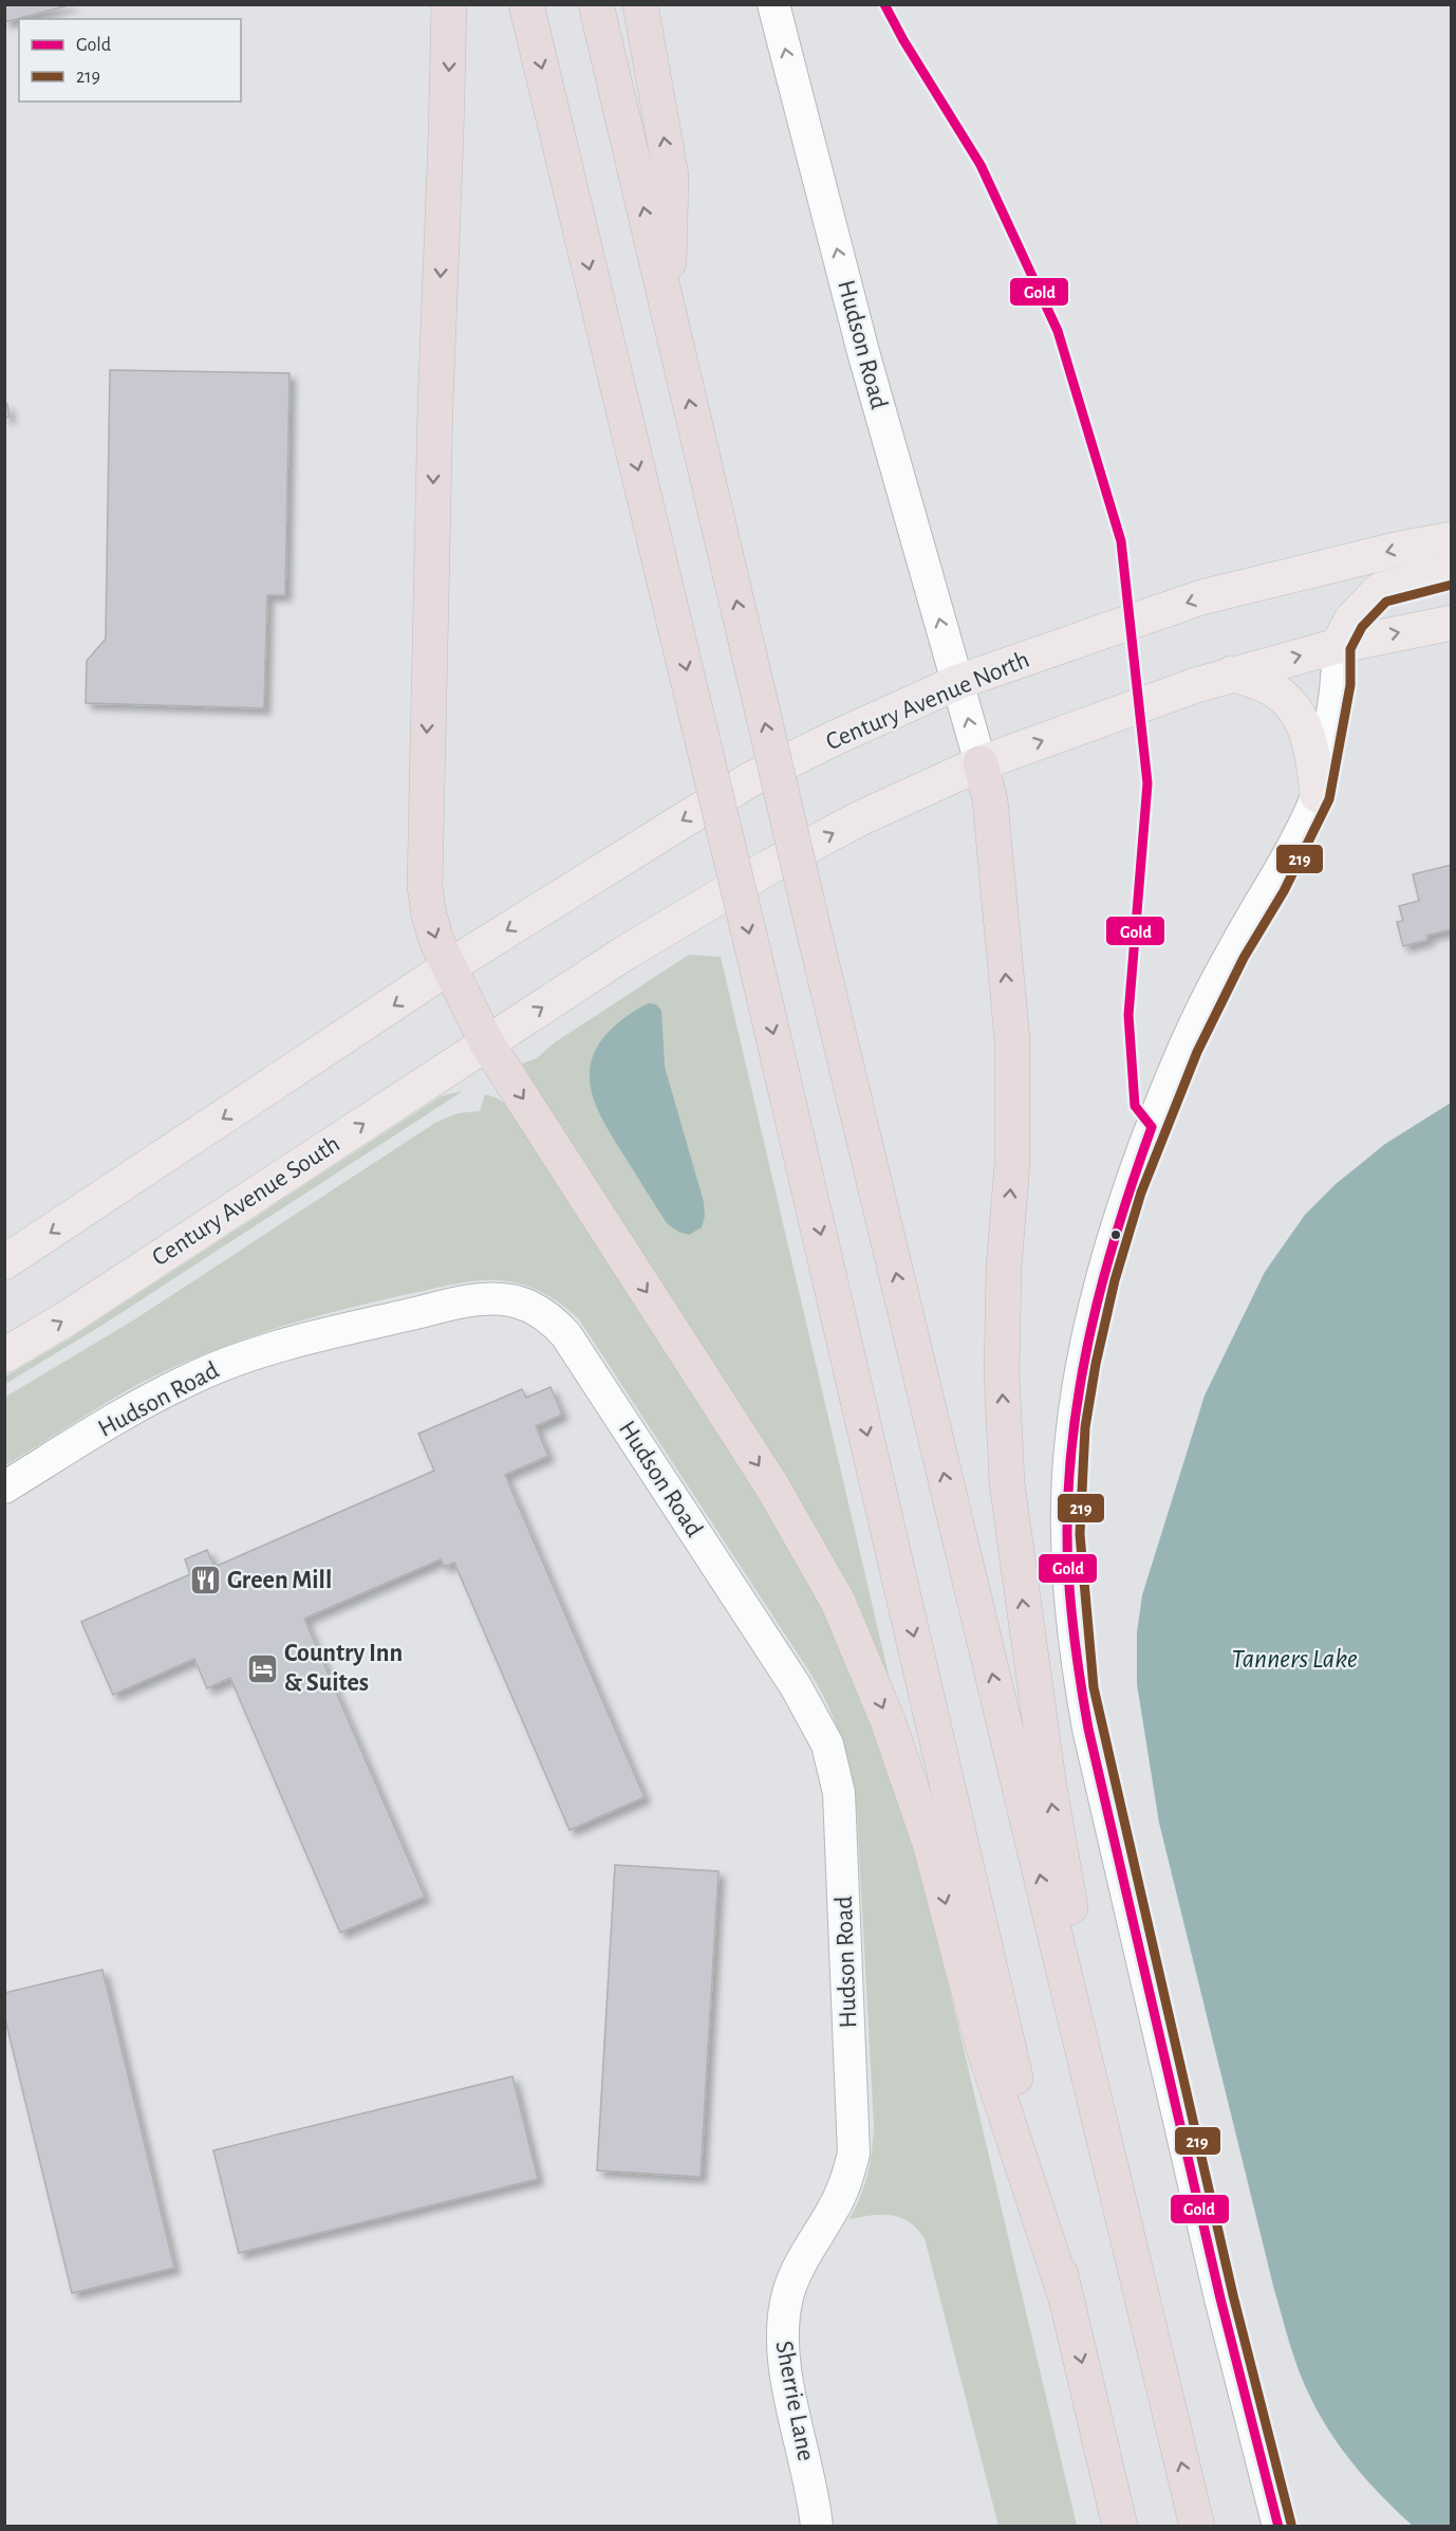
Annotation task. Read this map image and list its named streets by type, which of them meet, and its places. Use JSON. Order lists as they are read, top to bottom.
{
  "streets": {
    "main road": ["Century Avenue North", "Century Avenue South"],
    "street": ["Hudson Road", "Sherrie Lane"]
  },
  "crossings": [
    ["Hudson Road", "Century Avenue North"],
    ["Hudson Road", "Sherrie Lane"]
  ],
  "water": ["Tanners Lake"],
  "places": {
    "restaurant": ["Green Mill"],
    "hotel": ["Country Inn & Suites"]
  },
  "lines": ["transit line Gold", "transit line 219"],
  "legend": ["Gold", "219"]
}
